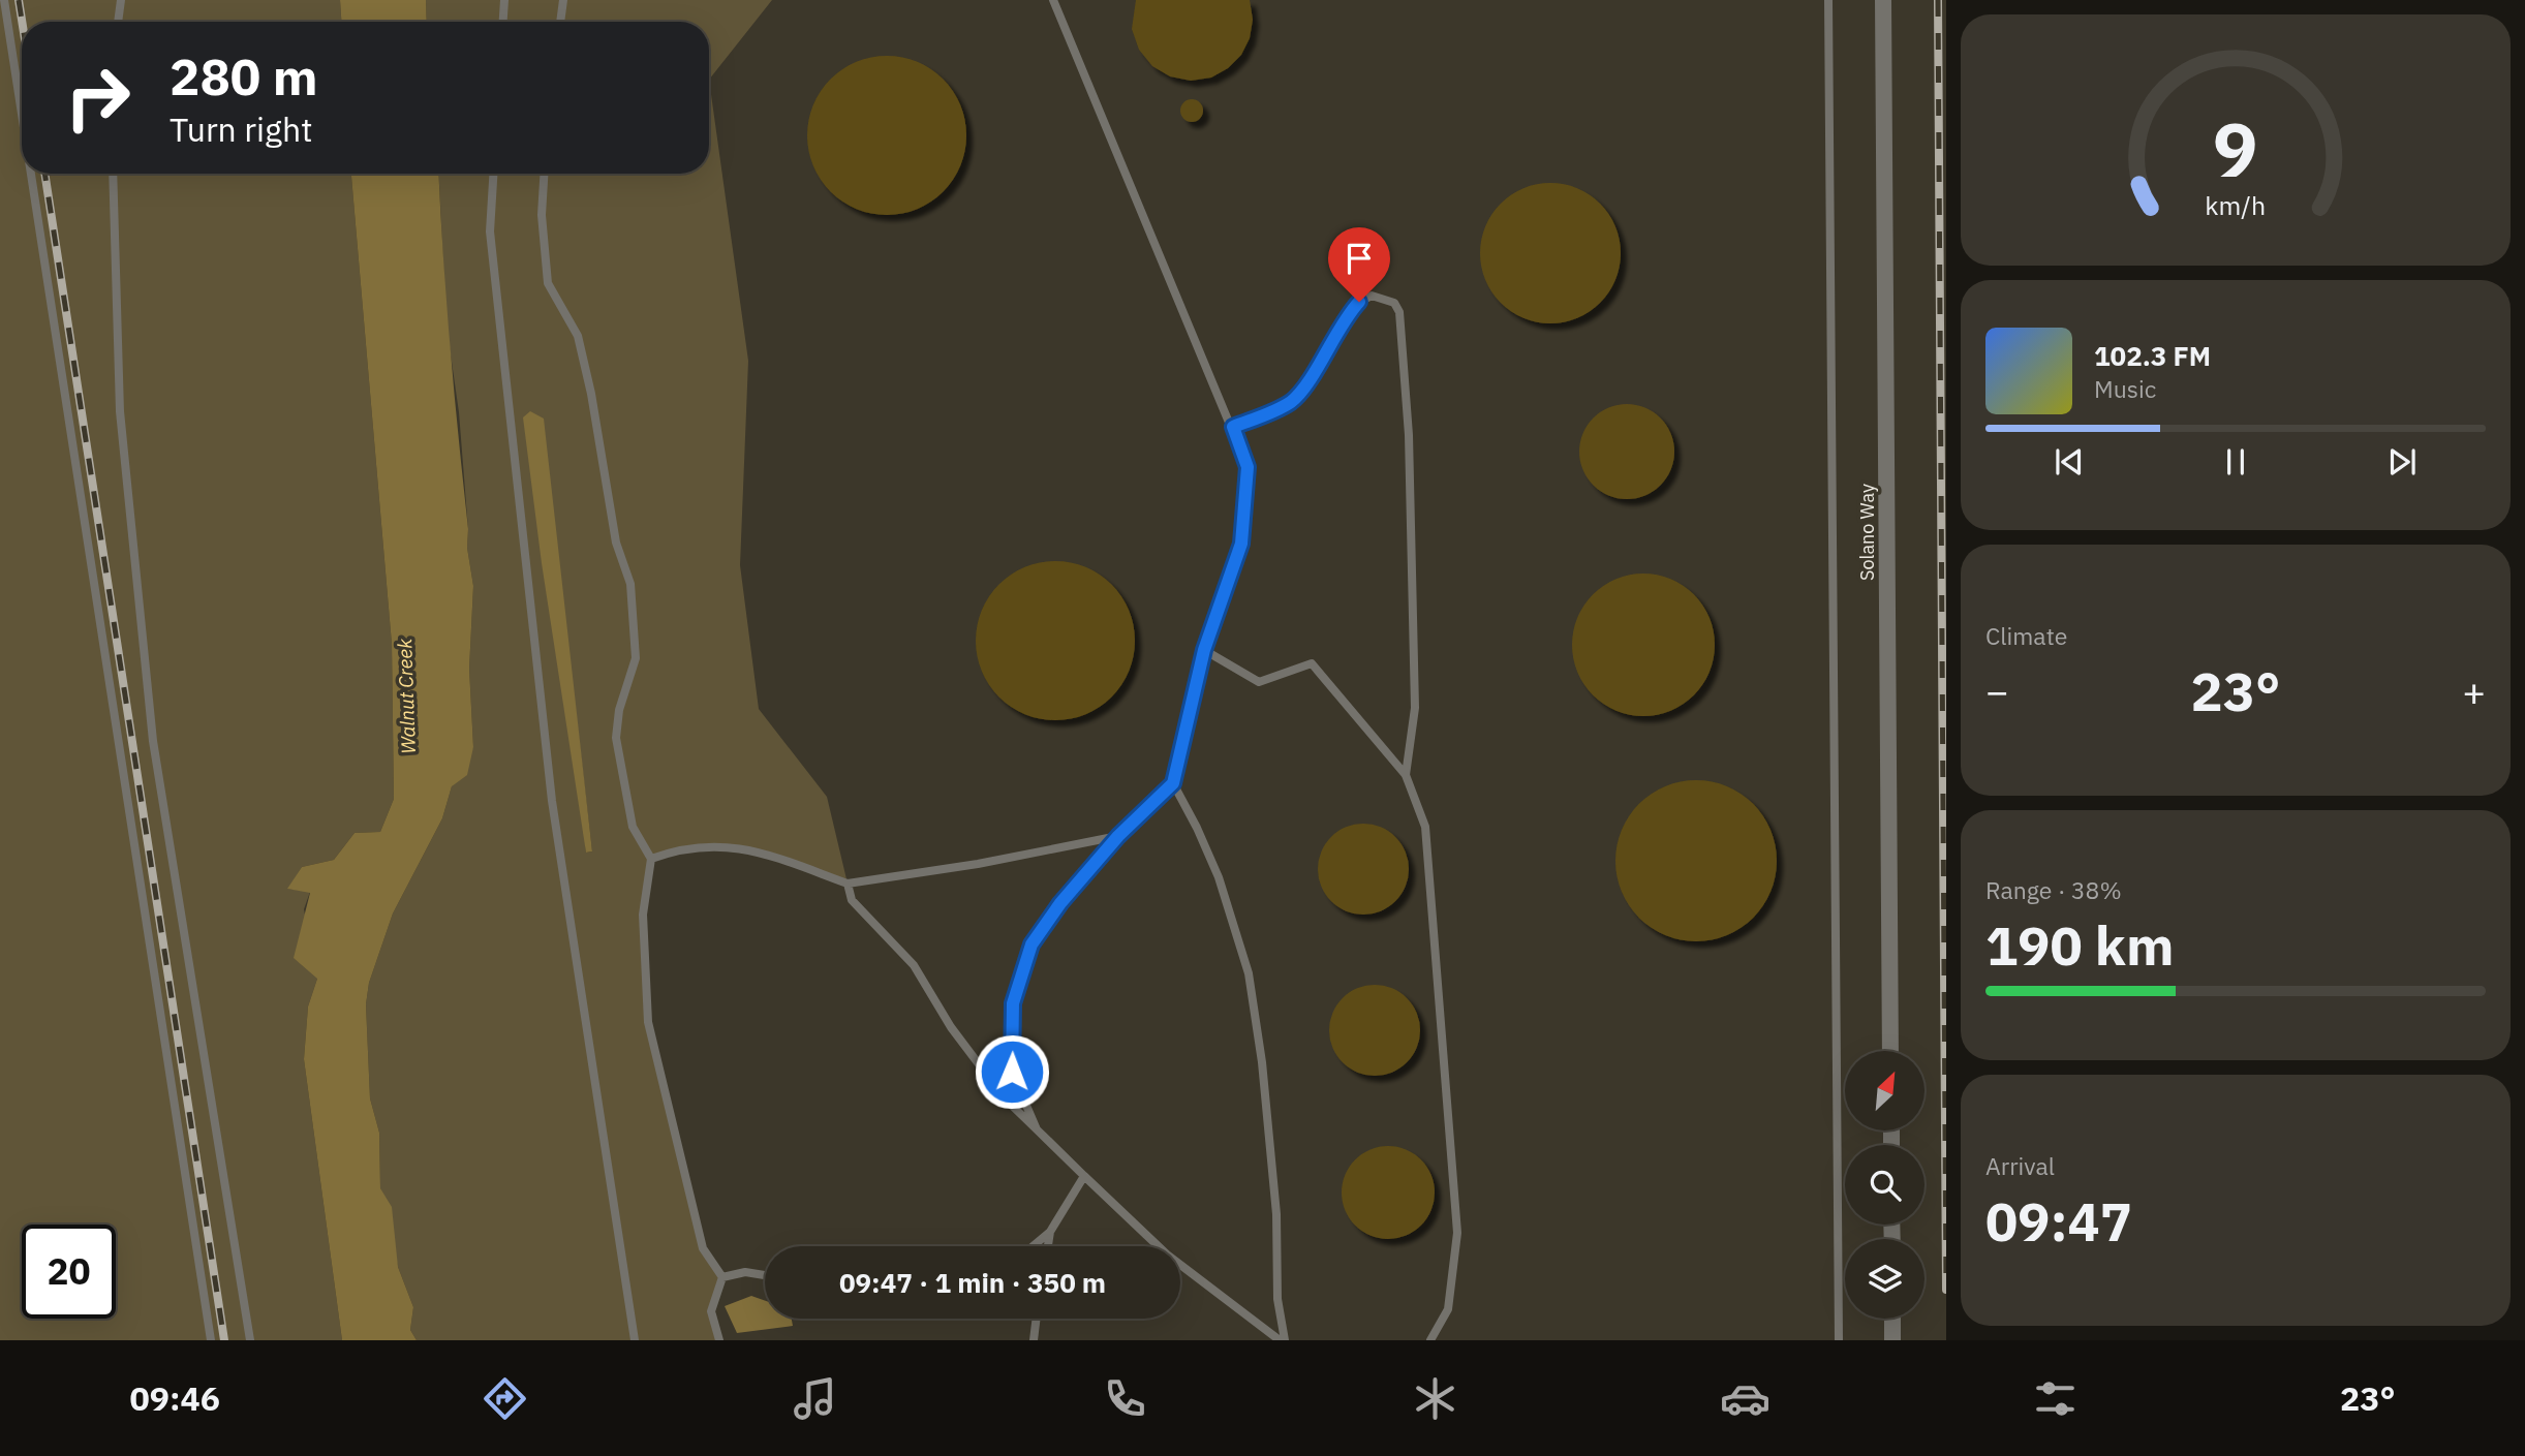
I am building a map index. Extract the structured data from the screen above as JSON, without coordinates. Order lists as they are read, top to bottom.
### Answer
{
  "streets": {
    "street": ["Solano Way"]
  },
  "water": ["Walnut Creek"],
  "north": "top right",
  "page": {
    "turn": ["280 m", "Turn right"],
    "song": ["102.3 FM", "Music"],
    "tile": [
      "Climate",
      ["Range · 38%", "190 km"],
      ["Arrival", "09:47"]
    ],
    "heat": ["−", "23°", "+"],
    "limit": "20",
    "trip": "09:47 · 1 min · 350 m",
    "tabs": ["09:46", "23°"],
    "gauge": ["9", "km/h"]
  }
}
